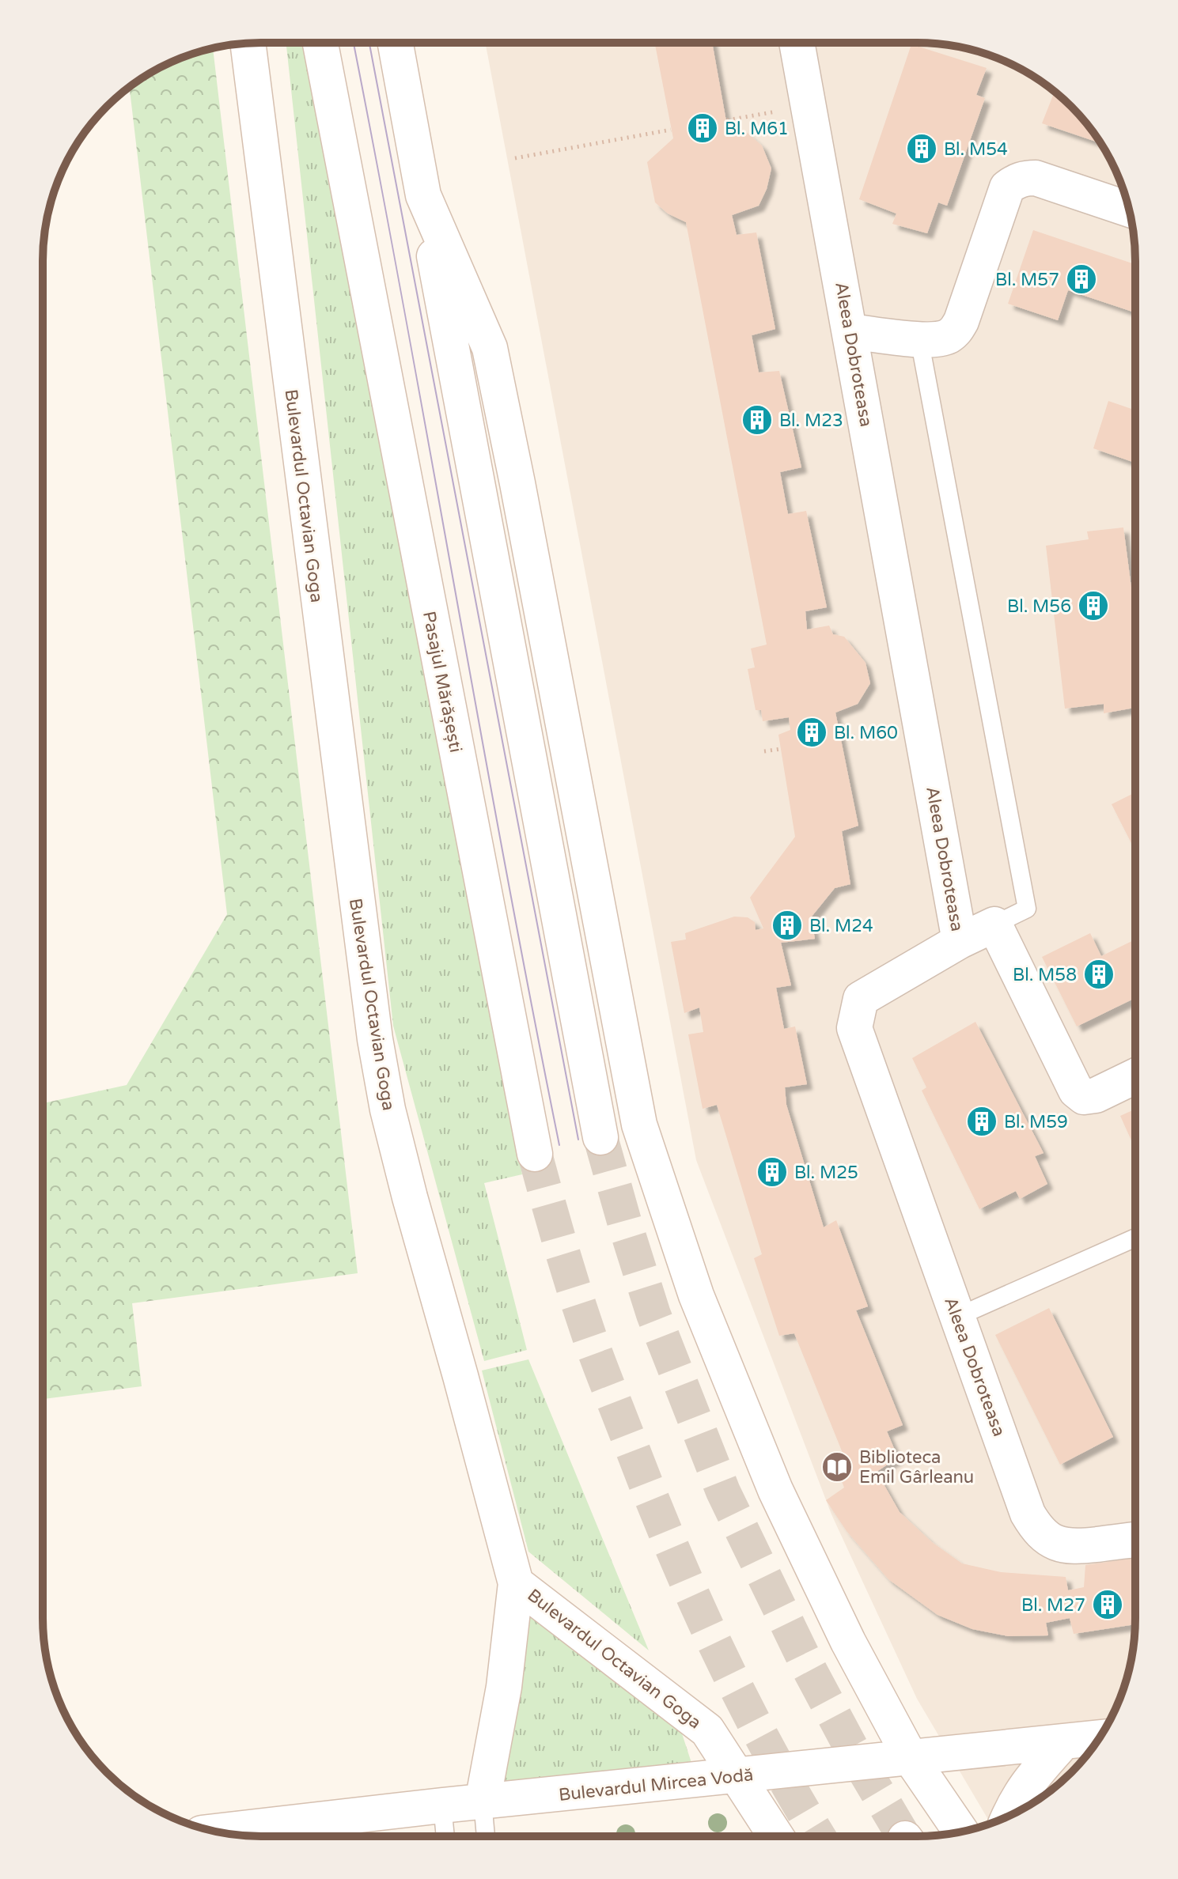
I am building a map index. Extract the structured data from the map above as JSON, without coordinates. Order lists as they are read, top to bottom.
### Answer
{
  "streets": {
    "street": [
      "Aleea Dobroteasa",
      "Bulevardul Octavian Goga",
      "Pasajul Mărășești",
      "Bulevardul Mircea Vodă"
    ]
  },
  "crossings": [
    ["Bulevardul Octavian Goga", "Bulevardul Mircea Vodă"]
  ],
  "places": {
    "building": [
      "Bl. M61",
      "Bl. M54",
      "Bl. M57",
      "Bl. M23",
      "Bl. M56",
      "Bl. M60",
      "Bl. M24",
      "Bl. M58",
      "Bl. M59",
      "Bl. M25",
      "Bl. M27"
    ],
    "library": ["Biblioteca Emil Gârleanu"]
  }
}
